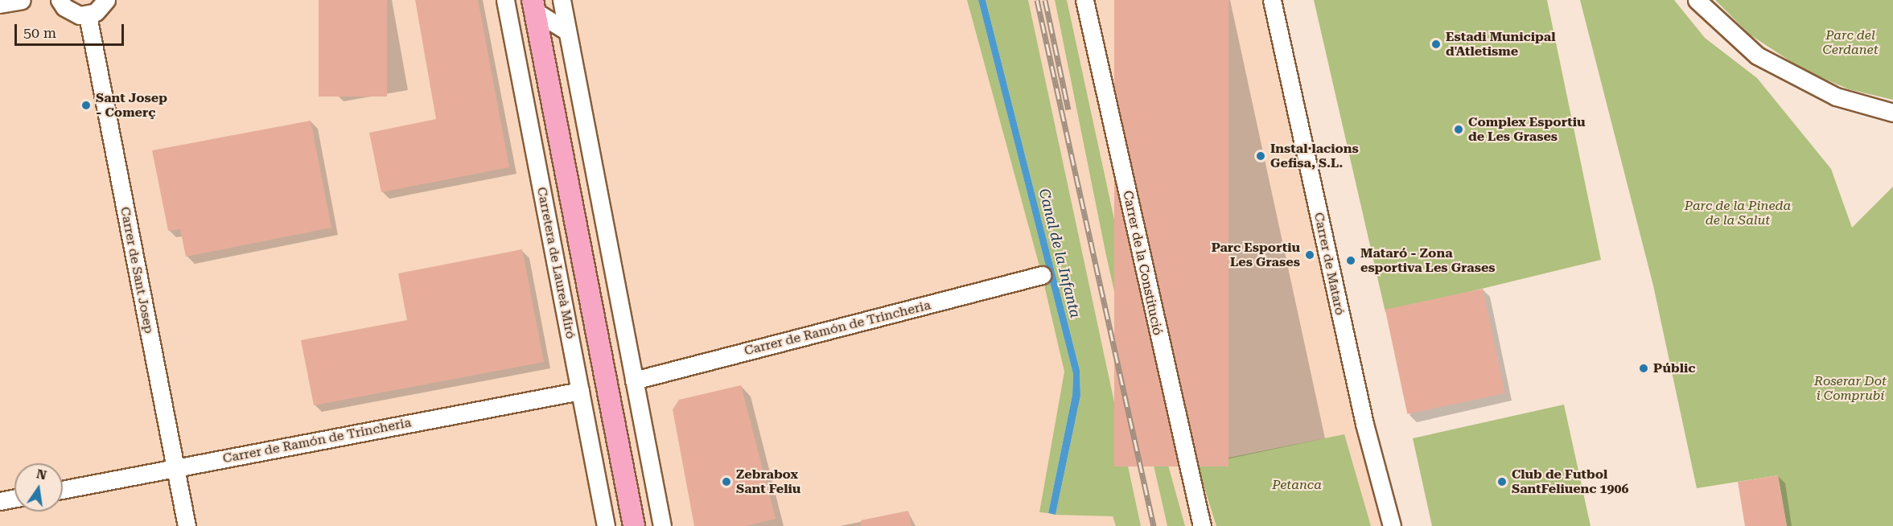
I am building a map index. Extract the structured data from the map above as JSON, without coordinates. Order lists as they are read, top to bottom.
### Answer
{
  "streets": {
    "main road": ["Carretera de Laureà Miró"],
    "street": [
      "Carrer de la Constitució",
      "Carrer de Mataró",
      "Carrer de Sant Josep",
      "Carrer de Ramón de Trincheria"
    ]
  },
  "crossings": [
    ["Carretera de Laureà Miró", "Carrer de Ramón de Trincheria"],
    ["Carrer de Sant Josep", "Carrer de Ramón de Trincheria"]
  ],
  "water": ["Canal de la Infanta"],
  "parks": [
    "Parc del Cerdanet",
    "Parc de la Pineda de la Salut",
    "Roserar Dot i Comprubí",
    "Petanca"
  ],
  "places": [
    "Estadi Municipal d'Atletisme",
    "Sant Josep - Comerç",
    "Complex Esportiu de Les Grases",
    "Instal·lacions Gefisa, S.L.",
    "Parc Esportiu Les Grases",
    "Mataró - Zona esportiva Les Grases",
    "Públic",
    "Zebrabox Sant Feliu",
    "Club de Futbol SantFeliuenc 1906"
  ],
  "scale_bar": "50 m",
  "north": "top"
}
